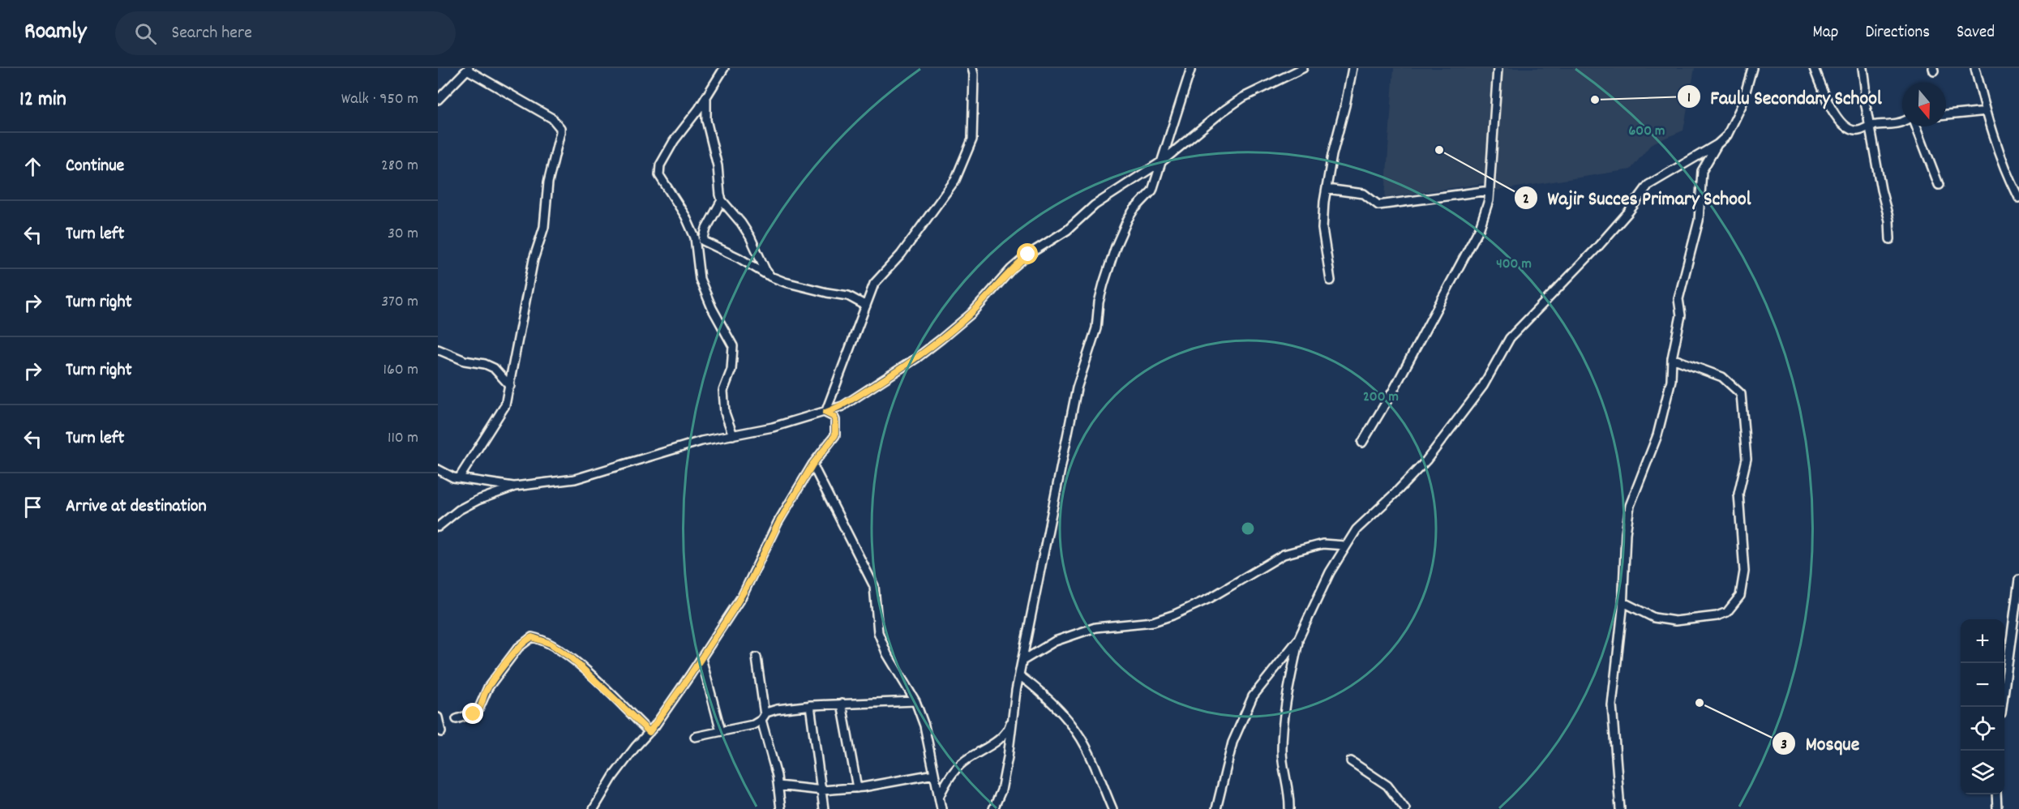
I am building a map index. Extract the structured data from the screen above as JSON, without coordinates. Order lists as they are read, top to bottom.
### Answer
{
  "places": ["Faulu Secondary School", "Wajir Succes Primary School", "Mosque"],
  "north": "bottom",
  "page": {
    "header": "Roamly",
    "search": "Search here",
    "nav": ["Map", "Directions", "Saved"],
    "heading": ["12 min", "Walk · 950 m"],
    "list": [
      ["Continue", "280 m"],
      ["Turn left", "30 m"],
      ["Turn right", "370 m"],
      ["Turn right", "160 m"],
      ["Turn left", "110 m"],
      "Arrive at destination"
    ],
    "map_buttons": ["+", "−"]
  },
  "rings": ["600 m", "400 m", "200 m"]
}
